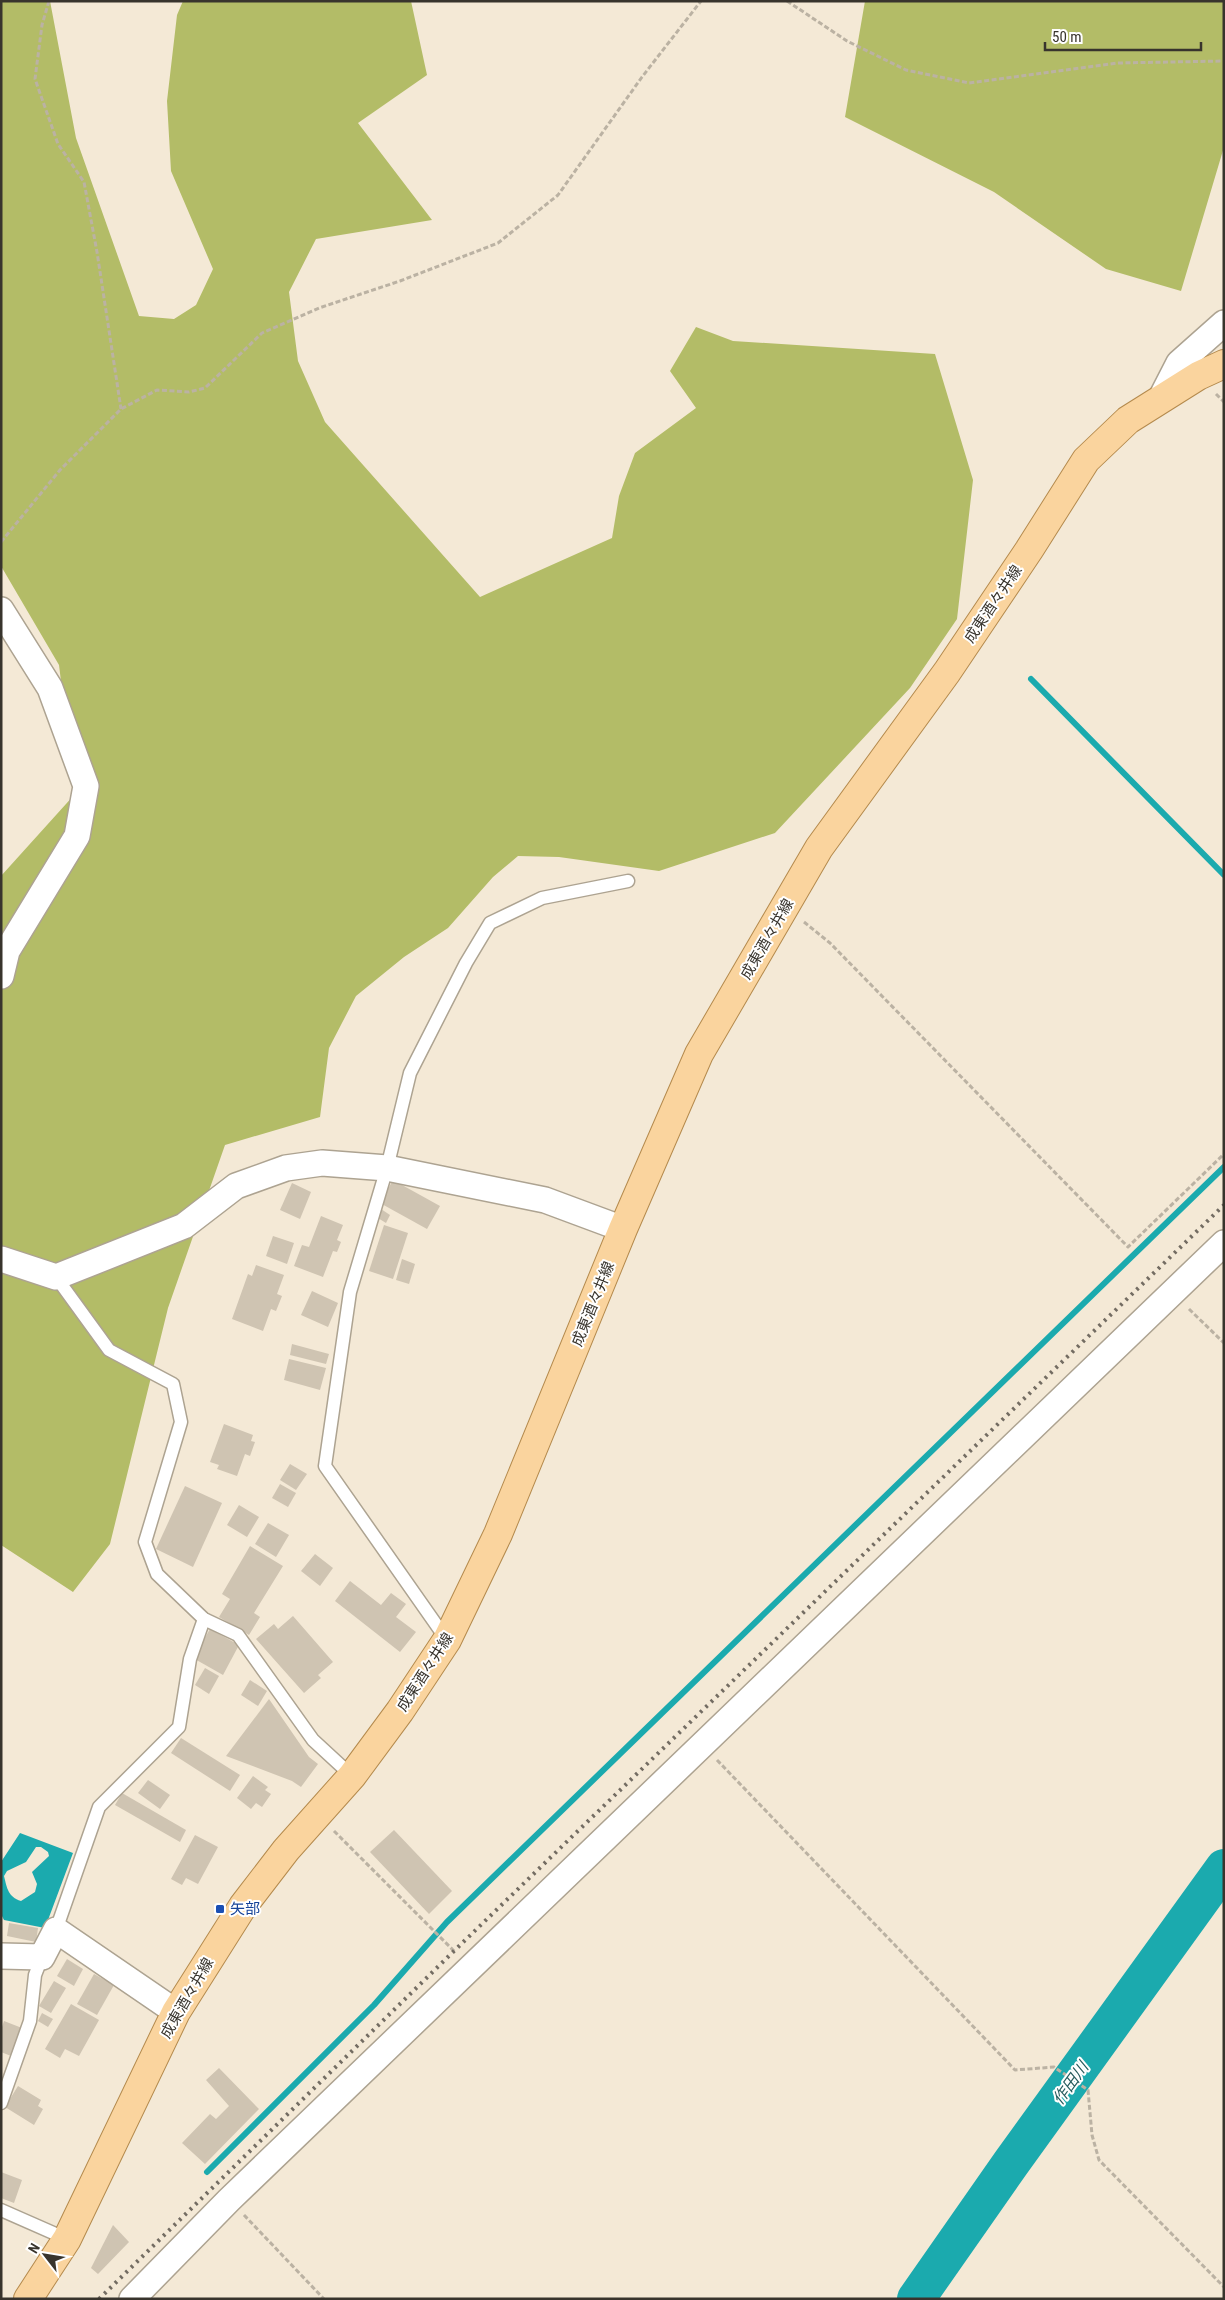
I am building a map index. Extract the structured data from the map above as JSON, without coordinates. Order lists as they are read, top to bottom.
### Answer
{
  "streets": {
    "main road": ["成東酒々井線"]
  },
  "water": ["作田川"],
  "places": {
    "transit": ["矢部"]
  },
  "scale_bar": "50 m",
  "north": "top left"
}
